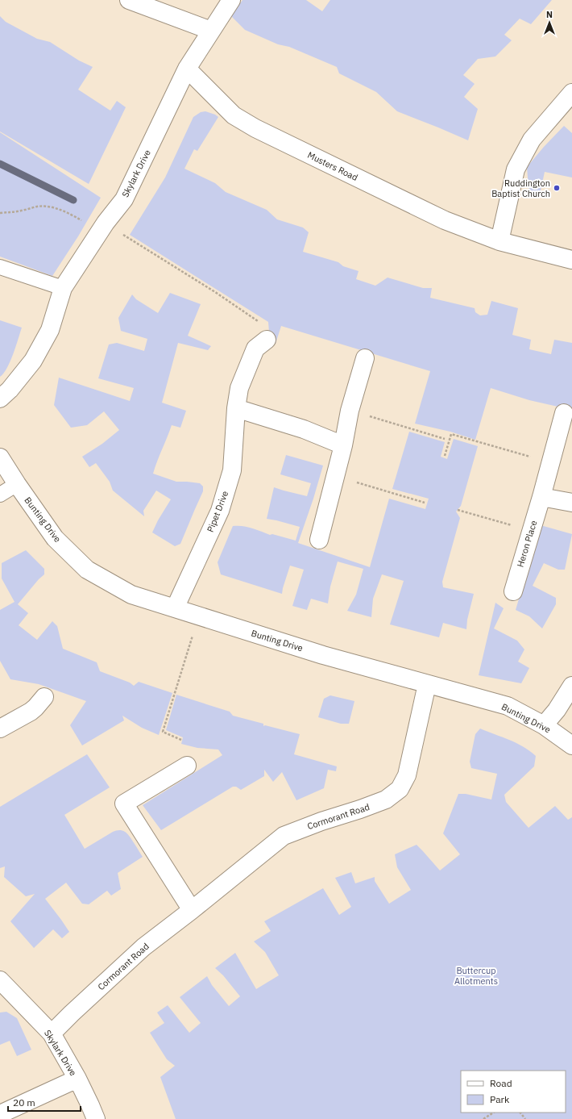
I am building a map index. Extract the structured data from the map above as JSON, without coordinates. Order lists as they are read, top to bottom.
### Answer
{
  "streets": {
    "street": [
      "Musters Road",
      "Skylark Drive",
      "Pipet Drive",
      "Bunting Drive",
      "Heron Place",
      "Cormorant Road"
    ]
  },
  "crossings": [
    ["Musters Road", "Skylark Drive"],
    ["Skylark Drive", "Cormorant Road"],
    ["Pipet Drive", "Bunting Drive"],
    ["Bunting Drive", "Cormorant Road"]
  ],
  "parks": ["Buttercup Allotments"],
  "places": ["Ruddington Baptist Church"],
  "legend": ["Road", "Park"],
  "scale_bar": "20 m",
  "north": "top"
}
